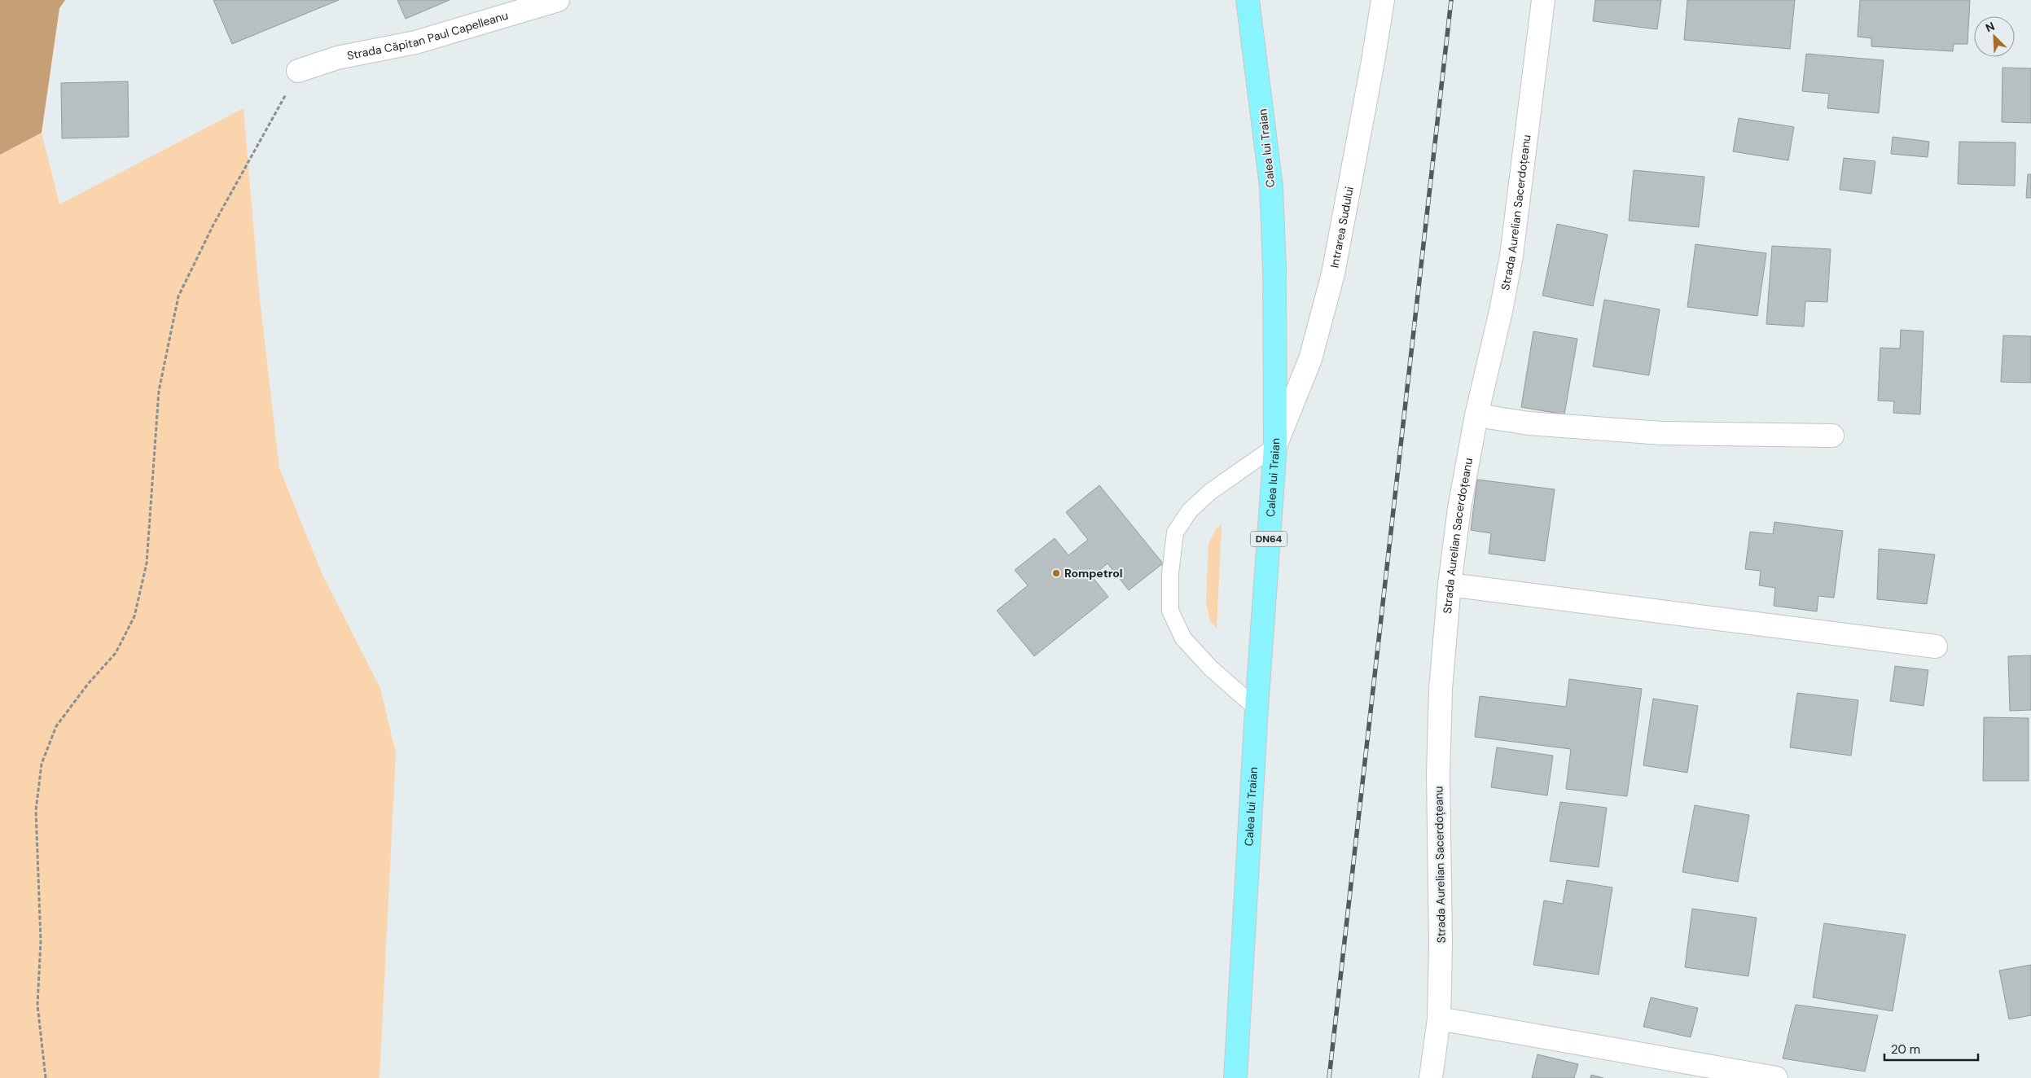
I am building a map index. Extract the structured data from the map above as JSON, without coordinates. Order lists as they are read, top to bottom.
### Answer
{
  "streets": {
    "main road": ["Calea lui Traian", "DN64"],
    "street": ["Strada Căpitan Paul Capelleanu", "Strada Aurelian Sacerdoțeanu", "Intrarea Sudului"]
  },
  "crossings": [
    ["Calea lui Traian", "Intrarea Sudului"]
  ],
  "places": ["Rompetrol"],
  "scale_bar": "20 m",
  "north": "top left"
}
